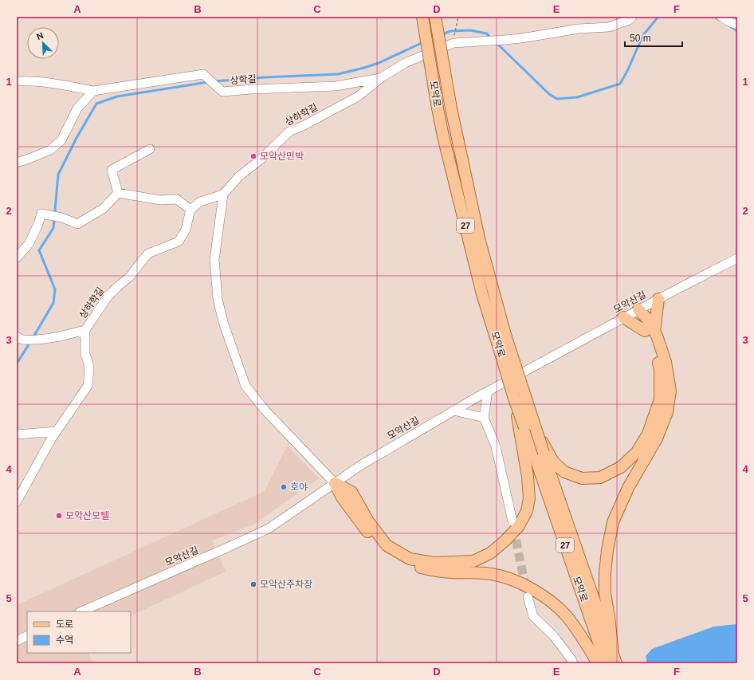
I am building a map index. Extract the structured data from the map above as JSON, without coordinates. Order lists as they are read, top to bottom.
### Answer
{
  "streets": {
    "main road": ["모악로", "27"],
    "street": ["상학길", "상하학길", "모악산길"]
  },
  "crossings": [
    ["상학길", "상하학길"]
  ],
  "places": [
    "모악산민박",
    "호야",
    "모악산모텔",
    "모악산주차장"
  ],
  "legend": ["도로", "수역"],
  "scale_bar": "50 m",
  "north": "top left",
  "grid": {
    "columns": [
      "A",
      "B",
      "C",
      "D",
      "E",
      "F"
    ],
    "rows": [
      "1",
      "2",
      "3",
      "4",
      "5"
    ]
  }
}
